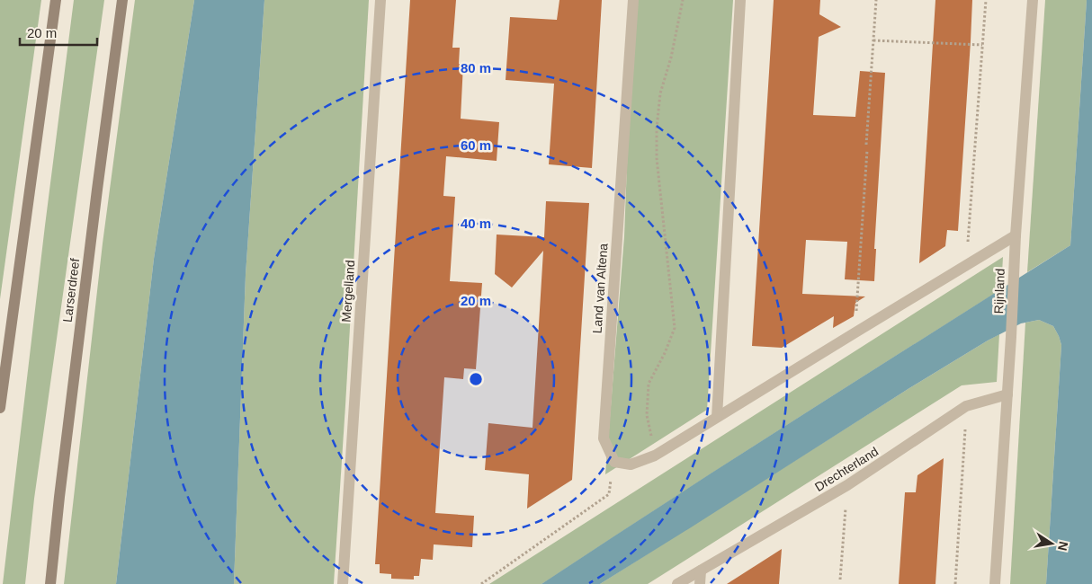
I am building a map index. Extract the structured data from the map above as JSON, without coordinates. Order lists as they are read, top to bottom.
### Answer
{
  "streets": {
    "main road": ["Larserdreef"],
    "street": [
      "Land van Altena",
      "Mergelland",
      "Rijnland",
      "Drechterland"
    ]
  },
  "crossings": [
    ["Rijnland", "Drechterland"]
  ],
  "scale_bar": "20 m",
  "north": "right",
  "rings": [
    "80 m",
    "60 m",
    "40 m",
    "20 m"
  ]
}
